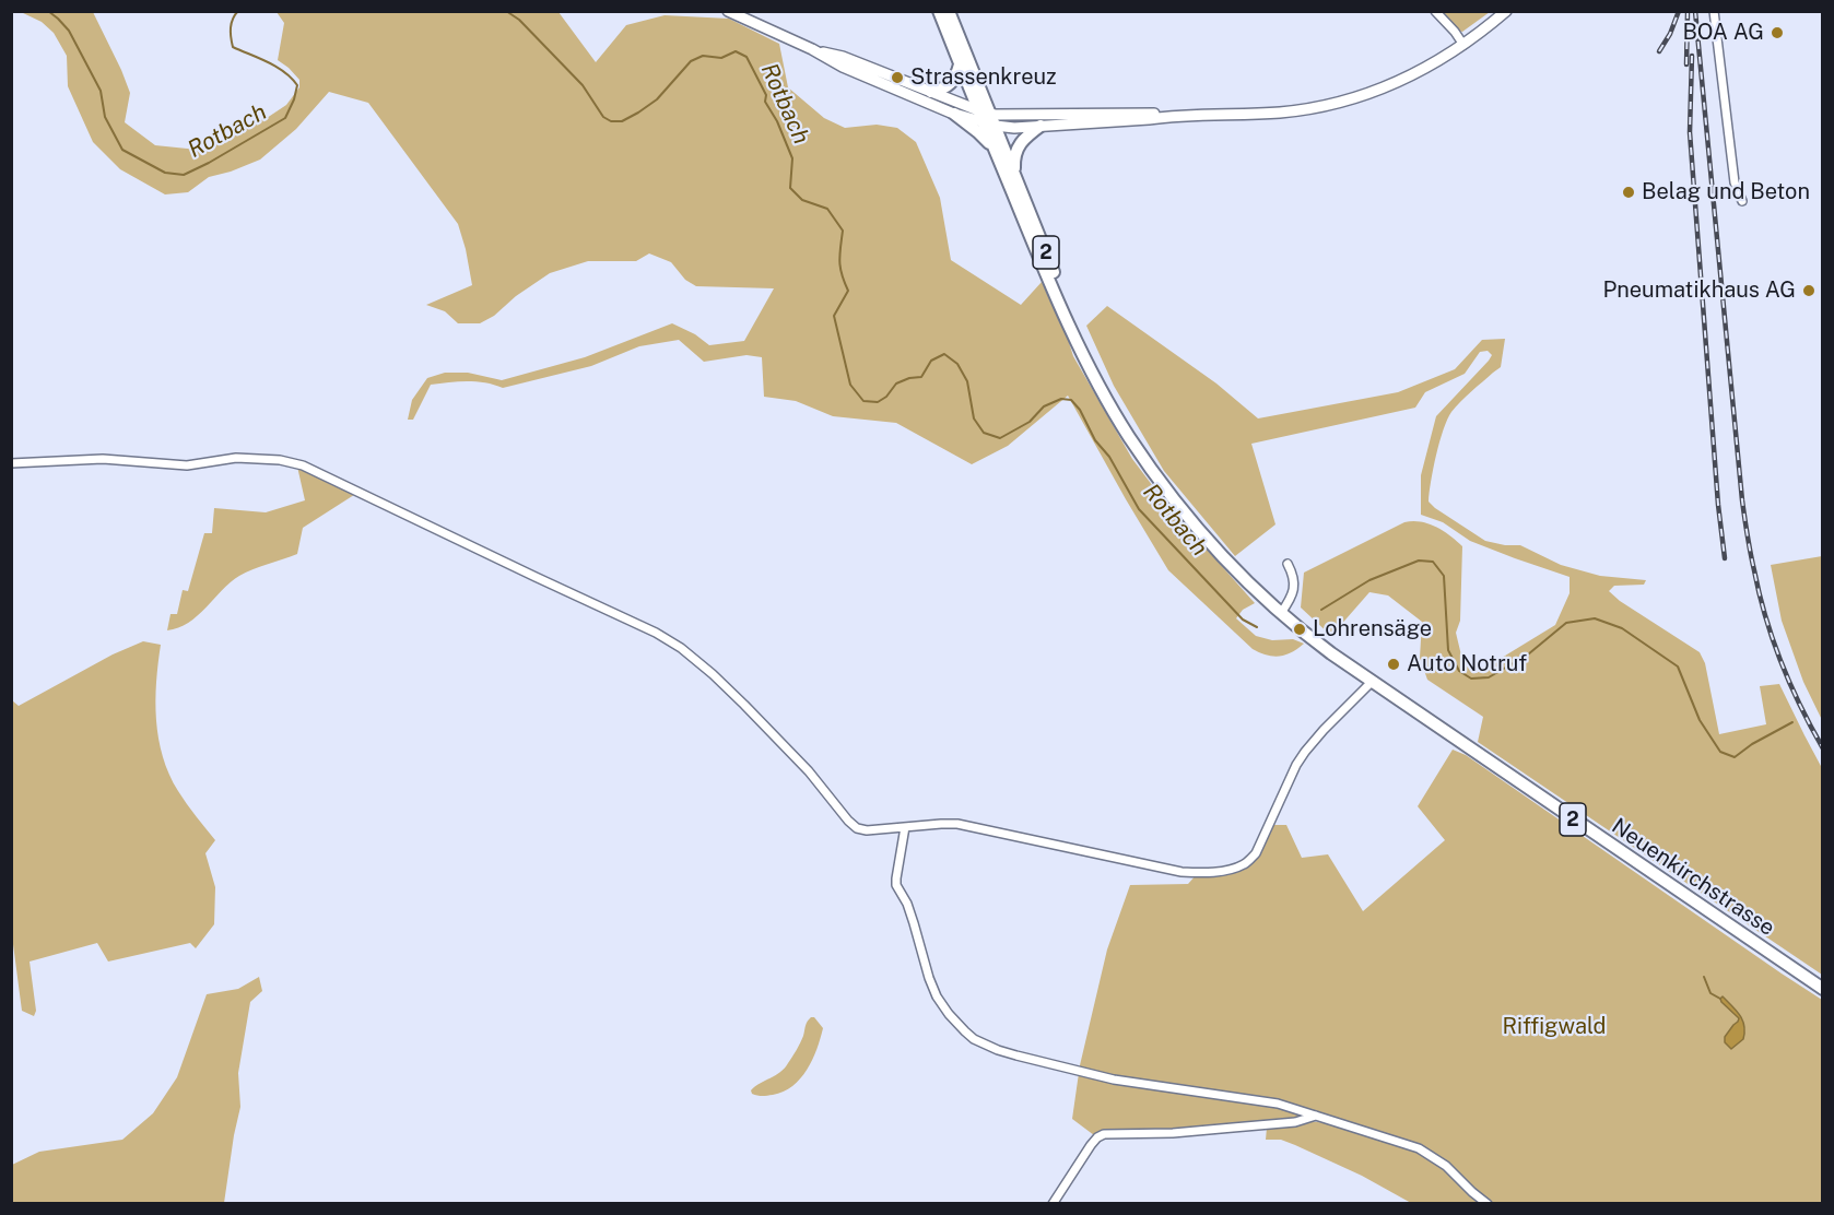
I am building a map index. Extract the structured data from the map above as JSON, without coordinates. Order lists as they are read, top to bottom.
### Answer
{
  "streets": {
    "main road": ["2", "Neuenkirchstrasse"]
  },
  "water": ["Rotbach"],
  "parks": ["Riffigwald"],
  "places": [
    "BOA AG",
    "Strassenkreuz",
    "Belag und Beton",
    "Pneumatikhaus AG",
    "Lohrensäge",
    "Auto Notruf"
  ]
}
